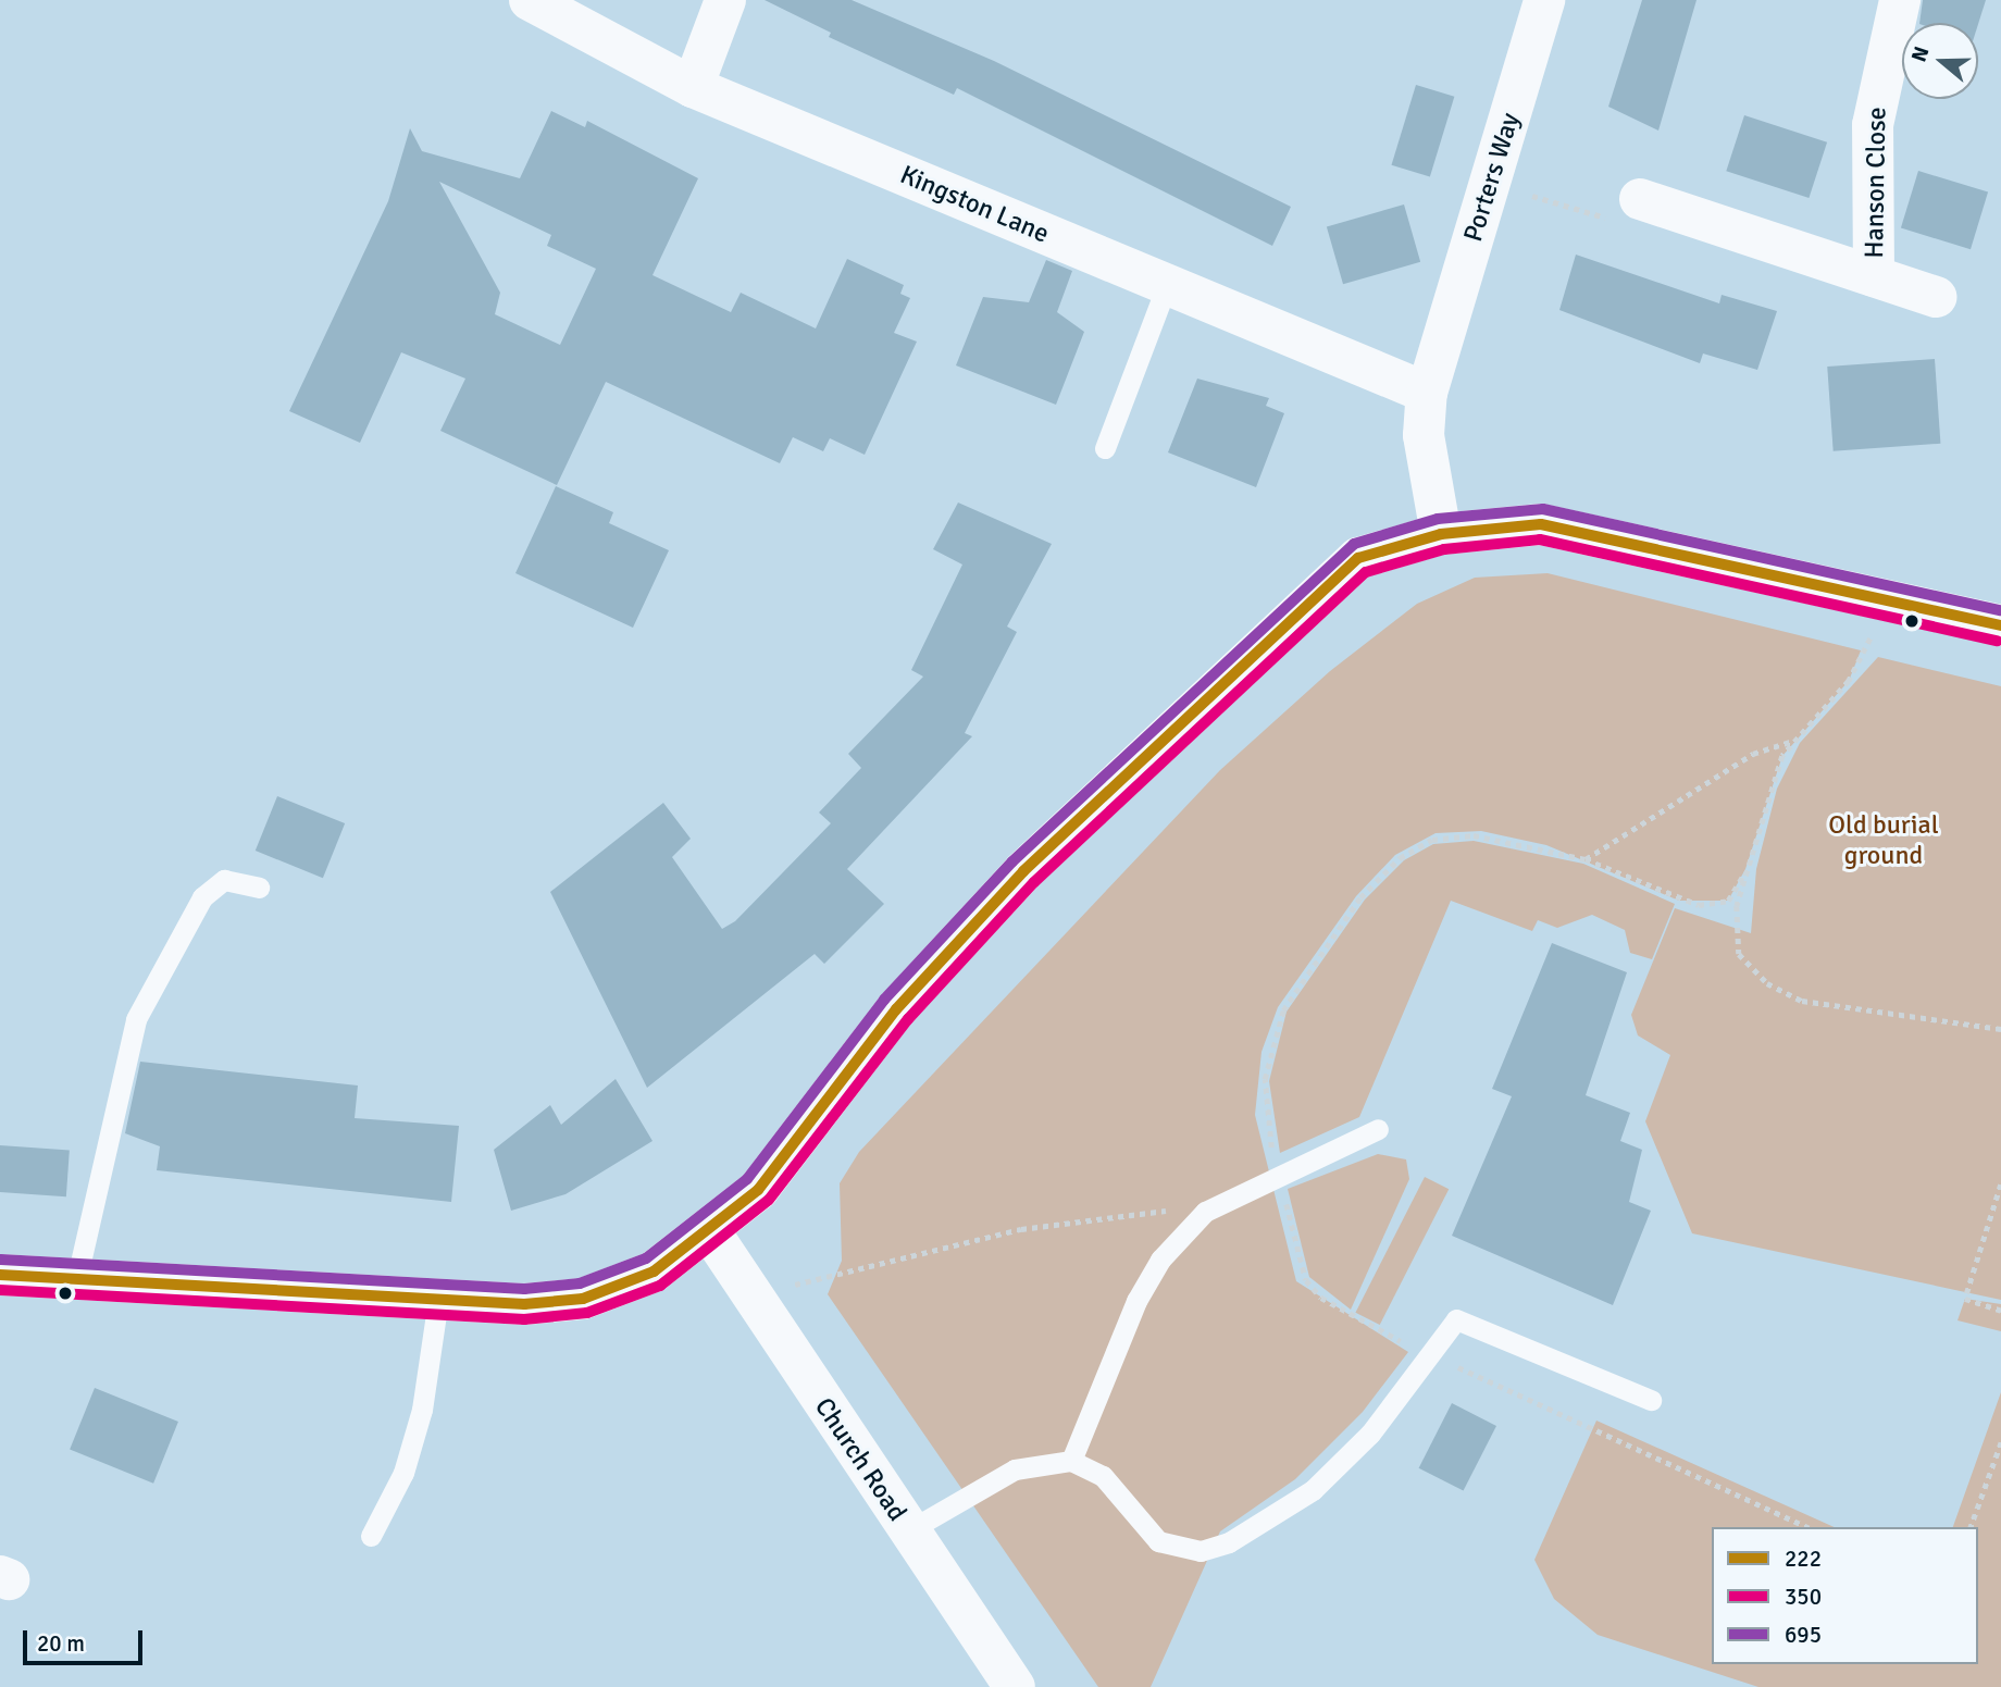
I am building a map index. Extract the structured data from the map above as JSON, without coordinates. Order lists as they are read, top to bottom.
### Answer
{
  "streets": {
    "street": [
      "Porters Way",
      "Hanson Close",
      "Kingston Lane",
      "Church Road"
    ]
  },
  "crossings": [
    ["Porters Way", "Kingston Lane"]
  ],
  "parks": ["Old burial ground"],
  "lines": ["transit line 695", "transit line 222", "transit line 350"],
  "legend": ["222", "350", "695"],
  "scale_bar": "20 m",
  "north": "left"
}
